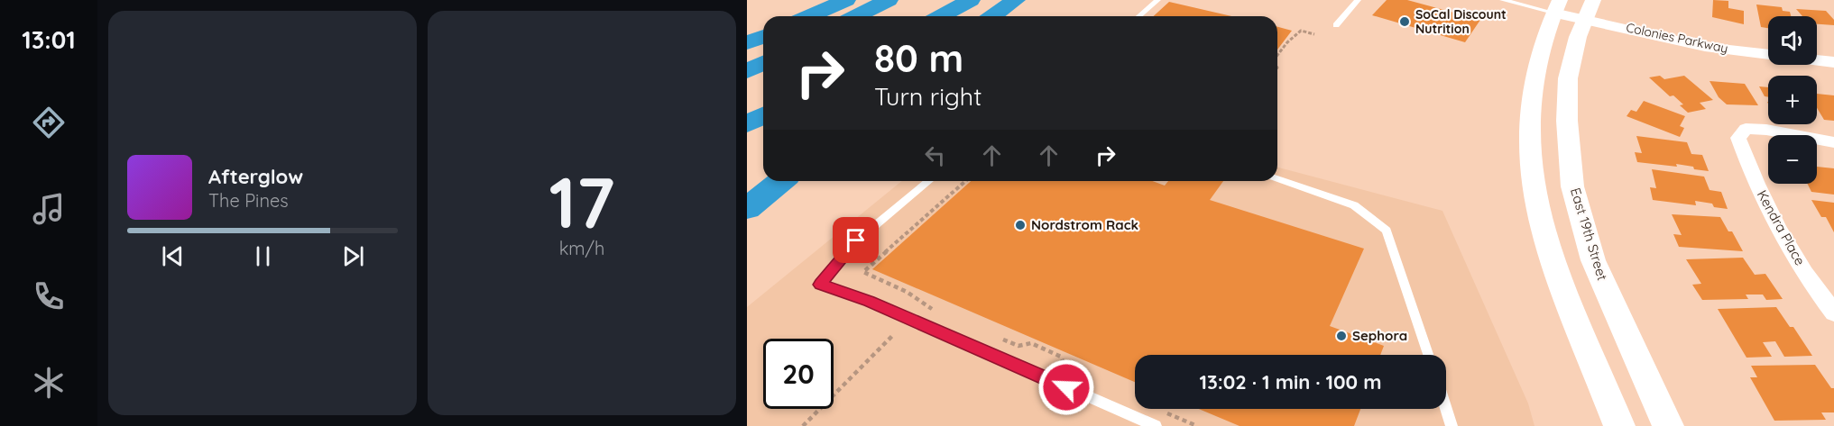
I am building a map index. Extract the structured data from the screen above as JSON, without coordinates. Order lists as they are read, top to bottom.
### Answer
{
  "streets": {
    "main road": ["East 19th Street"],
    "street": ["Colonies Parkway", "Kendra Place"]
  },
  "crossings": [
    ["Colonies Parkway", "East 19th Street"]
  ],
  "places": ["SoCal Discount Nutrition", "Nordstrom Rack", "Sephora"],
  "page": {
    "tabs": "13:01",
    "tile": ["17", "km/h"],
    "map_buttons": ["+", "−"],
    "turn": ["80 m", "Turn right"],
    "song": ["Afterglow", "The Pines"],
    "limit": "20",
    "trip": "13:02 · 1 min · 100 m"
  }
}
